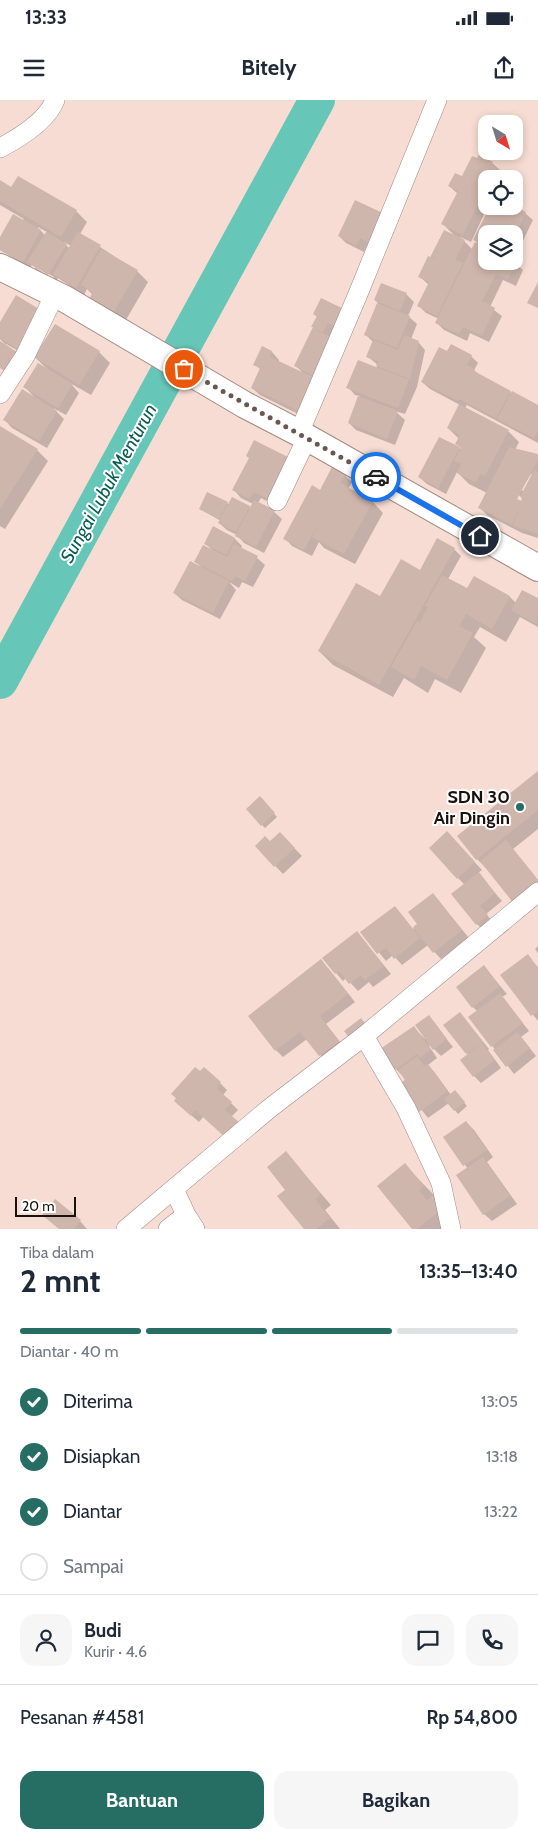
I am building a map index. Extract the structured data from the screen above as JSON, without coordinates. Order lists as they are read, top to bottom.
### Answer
{
  "water": ["Sungai Lubuk Menturun"],
  "places": ["SDN 30 Air Dingin"],
  "scale_bar": "20 m",
  "north": "bottom right",
  "page": {
    "status": "13:33",
    "header": "Bitely",
    "scale": "20 m",
    "heading": ["2 mnt", "Tiba dalam", "13:35–13:40"],
    "panel": [
      "Budi",
      "Kurir · 4.6",
      "Pesanan #4581",
      "Rp 54,800"
    ],
    "bar": "Diantar · 40 m",
    "list": [
      ["Diterima", "13:05"],
      ["Disiapkan", "13:18"],
      ["Diantar", "13:22"],
      "Sampai"
    ],
    "buttons": ["Bantuan", "Bagikan"]
  }
}
